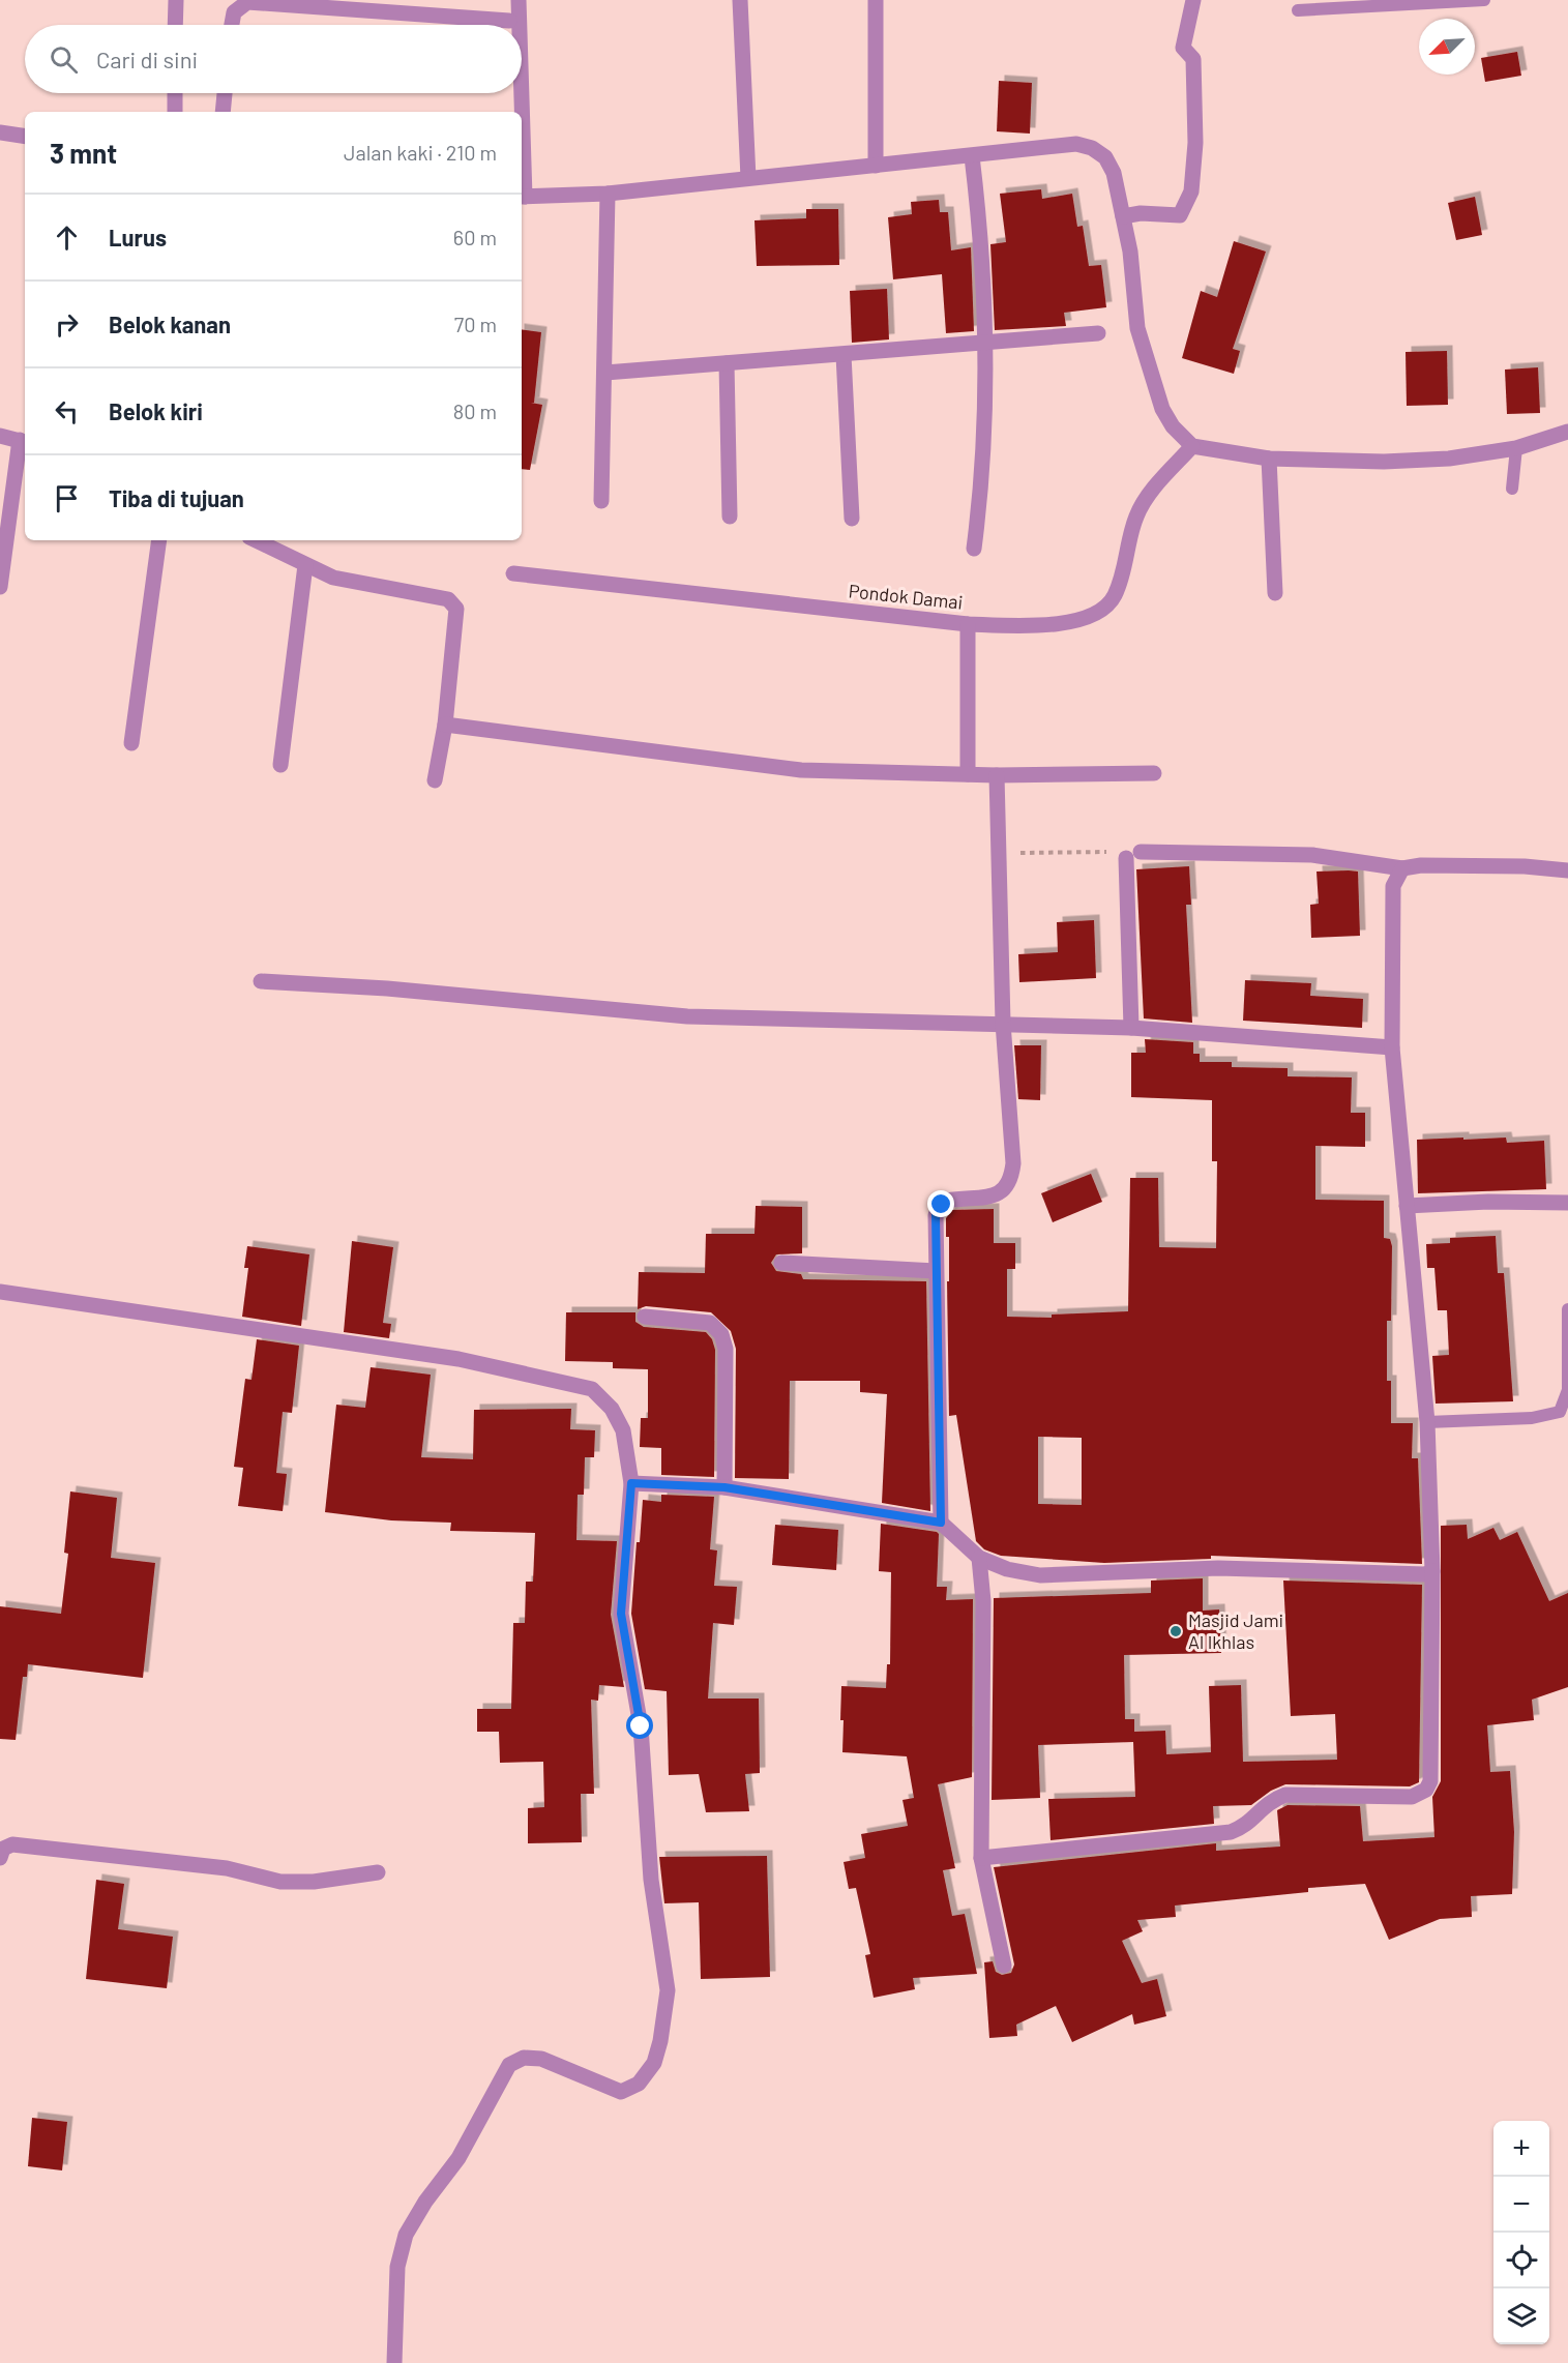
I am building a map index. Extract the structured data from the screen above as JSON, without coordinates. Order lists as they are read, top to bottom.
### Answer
{
  "streets": {
    "street": ["Pondok Damai"]
  },
  "places": ["Masjid Jami Al Ikhlas"],
  "north": "bottom left",
  "page": {
    "search": "Cari di sini",
    "heading": ["3 mnt", "Jalan kaki · 210 m"],
    "list": [
      ["Lurus", "60 m"],
      ["Belok kanan", "70 m"],
      ["Belok kiri", "80 m"],
      "Tiba di tujuan"
    ],
    "map_buttons": ["+", "−"]
  }
}
